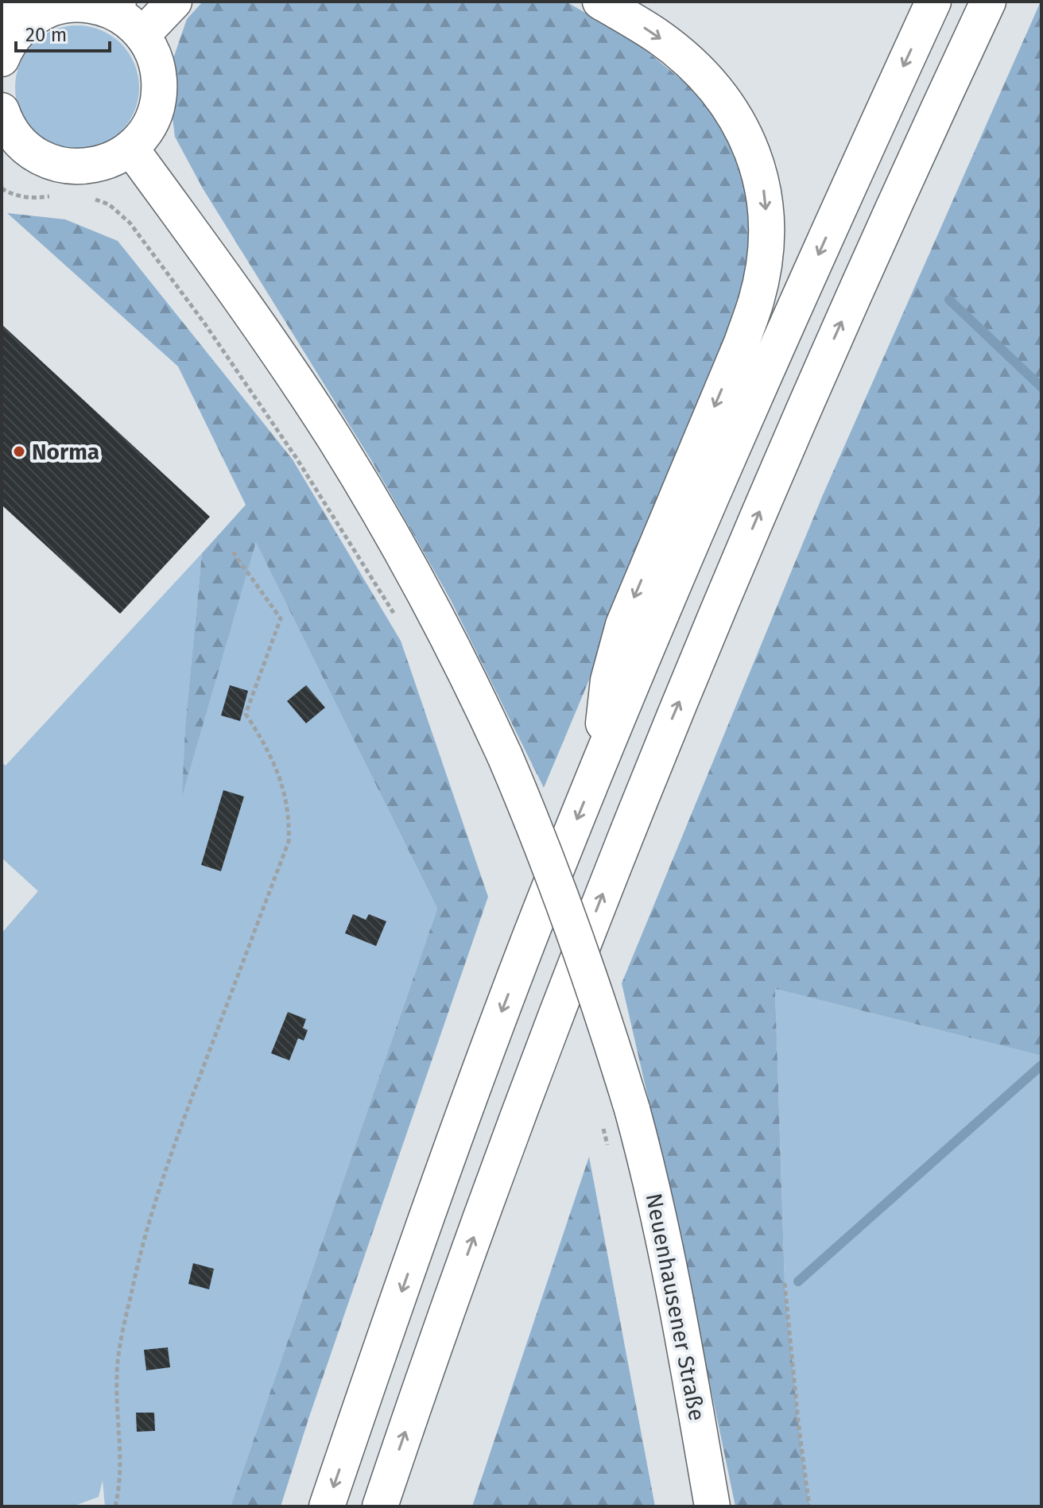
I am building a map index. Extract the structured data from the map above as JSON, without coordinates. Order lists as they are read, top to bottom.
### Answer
{
  "streets": {
    "main road": ["Neuenhausener Straße"]
  },
  "places": ["Norma"],
  "scale_bar": "20 m"
}
